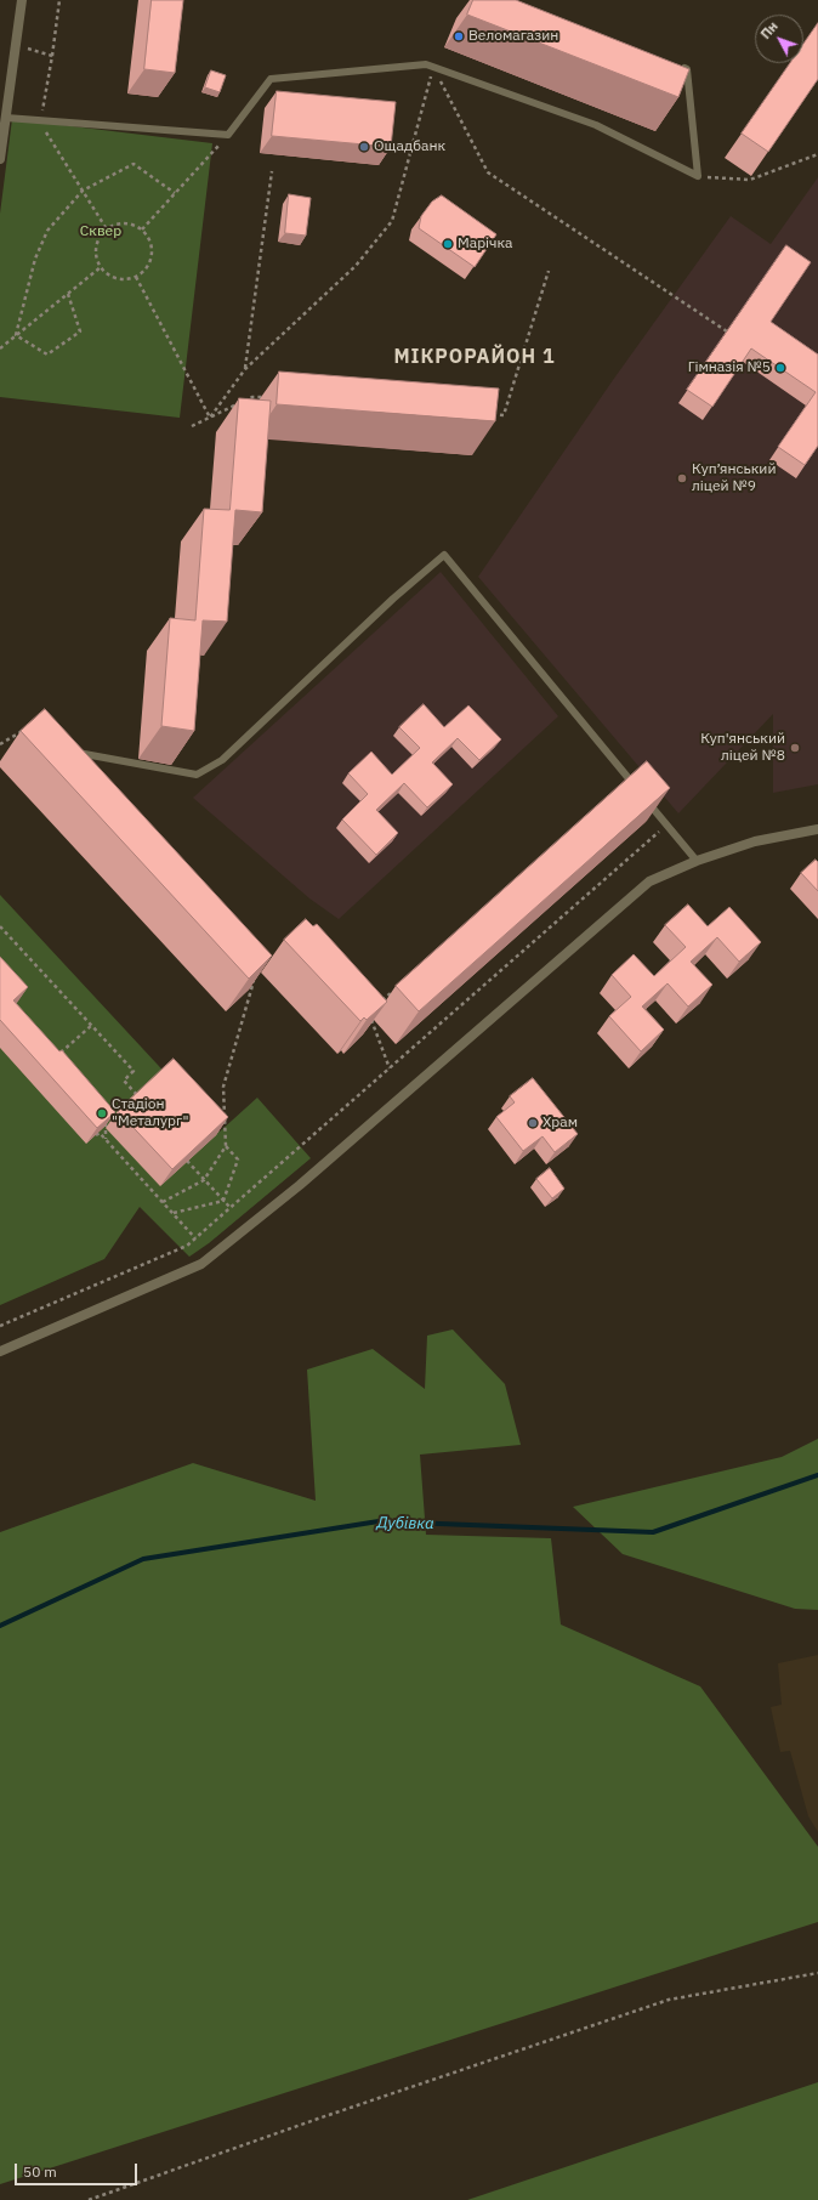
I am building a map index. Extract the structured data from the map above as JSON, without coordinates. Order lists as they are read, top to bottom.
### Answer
{
  "districts": ["МІКРОРАЙОН 1"],
  "water": ["Дубівка"],
  "parks": ["Сквер"],
  "places": [
    "Веломагазин",
    "Ощадбанк",
    "Марічка",
    "Гімназія №5",
    "Куп’янський ліцей №9",
    "Куп'янський ліцей №8",
    "Стадіон \"Металург\"",
    "Храм"
  ],
  "scale_bar": "50 m",
  "north": "top left"
}
